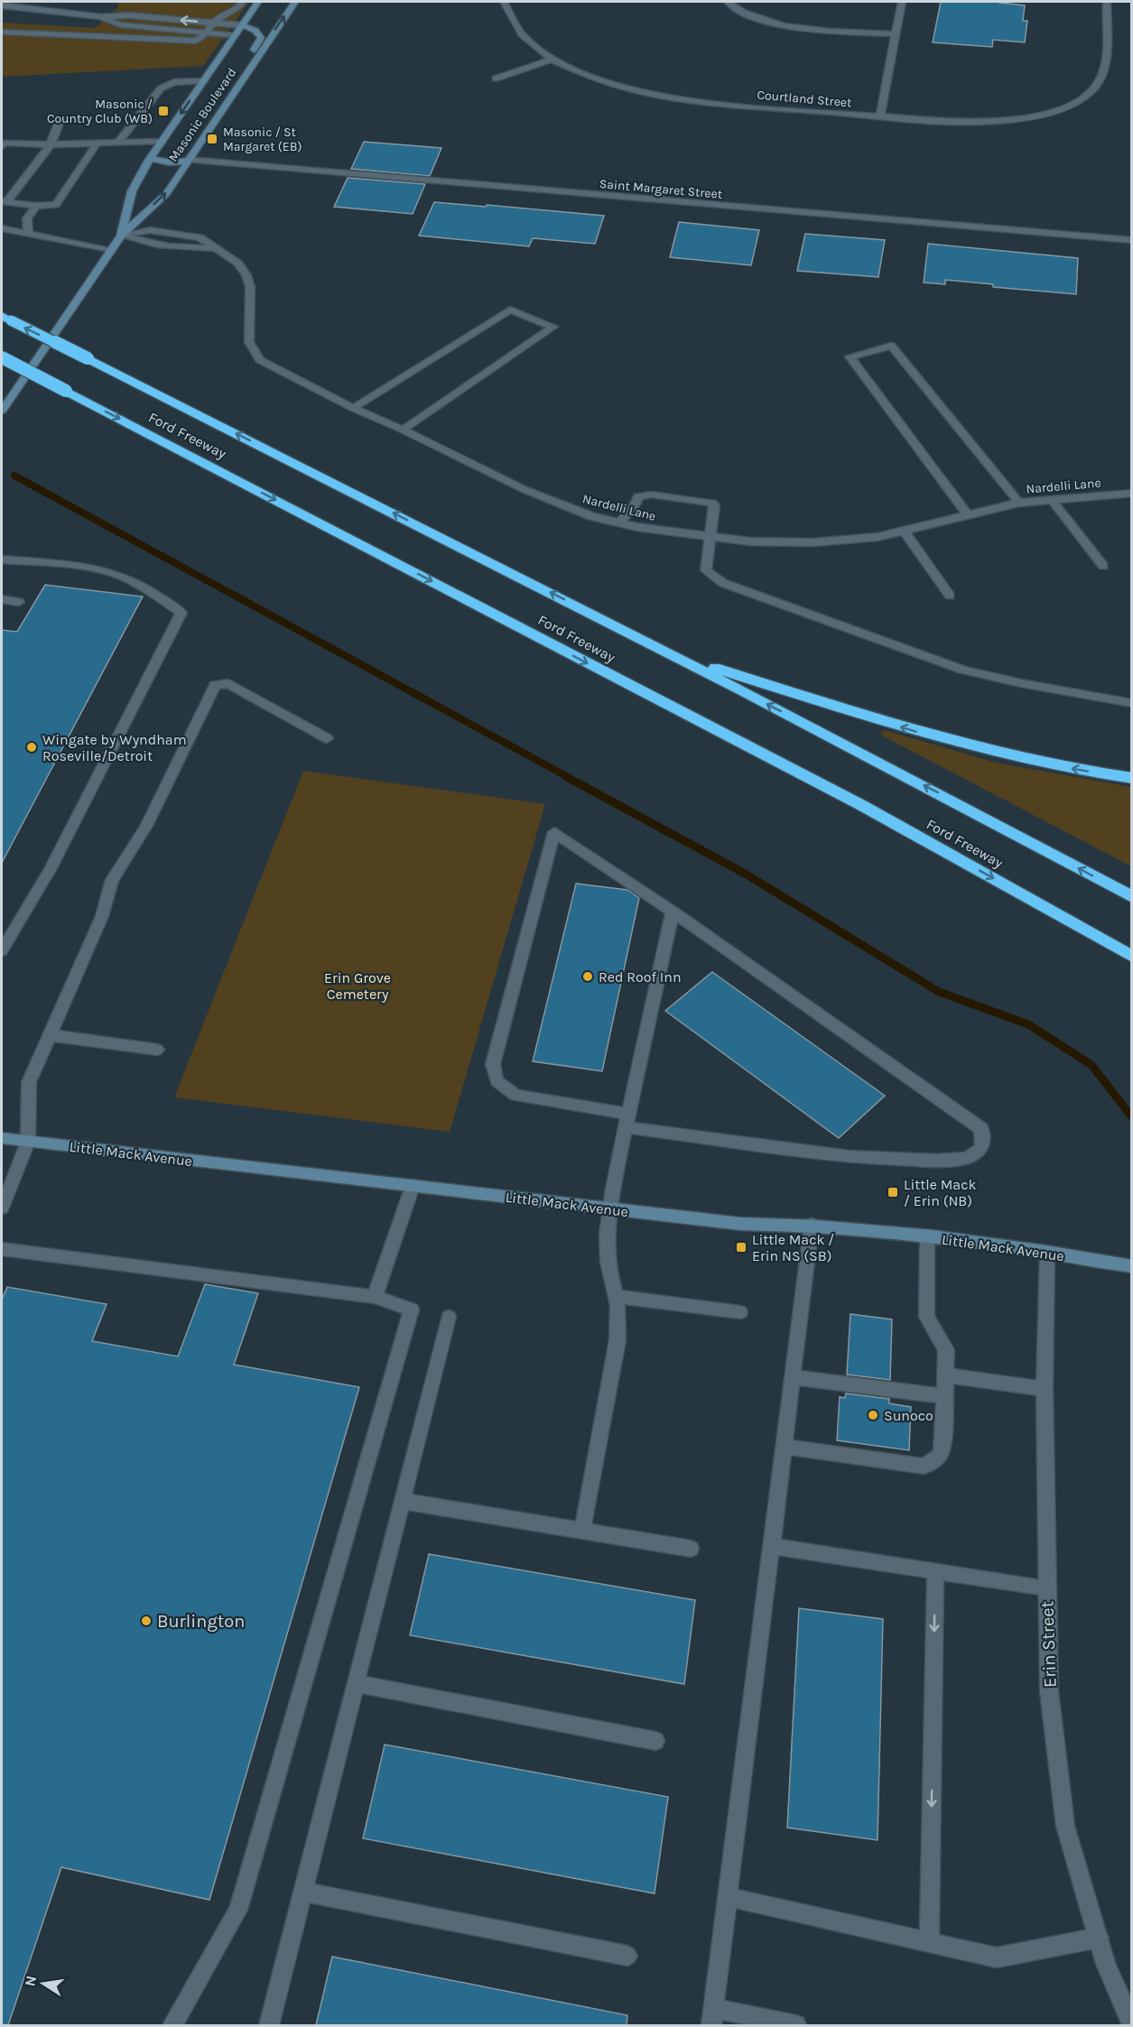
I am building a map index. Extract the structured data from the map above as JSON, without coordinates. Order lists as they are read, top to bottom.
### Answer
{
  "streets": {
    "highway": ["Ford Freeway"],
    "main road": ["Masonic Boulevard", "Little Mack Avenue"],
    "street": [
      "Courtland Street",
      "Saint Margaret Street",
      "Nardelli Lane",
      "Erin Street"
    ]
  },
  "crossings": [
    ["Masonic Boulevard", "Saint Margaret Street"],
    ["Masonic Boulevard", "Nardelli Lane"],
    ["Little Mack Avenue", "Erin Street"]
  ],
  "parks": ["Erin Grove Cemetery"],
  "places": {
    "transit": [
      "Masonic / Country Club (WB)",
      "Masonic / St Margaret (EB)",
      "Little Mack / Erin (NB)",
      "Little Mack / Erin NS (SB)"
    ],
    "other": [
      "Wingate by Wyndham Roseville/Detroit",
      "Red Roof Inn",
      "Sunoco",
      "Burlington"
    ]
  },
  "north": "left"
}
